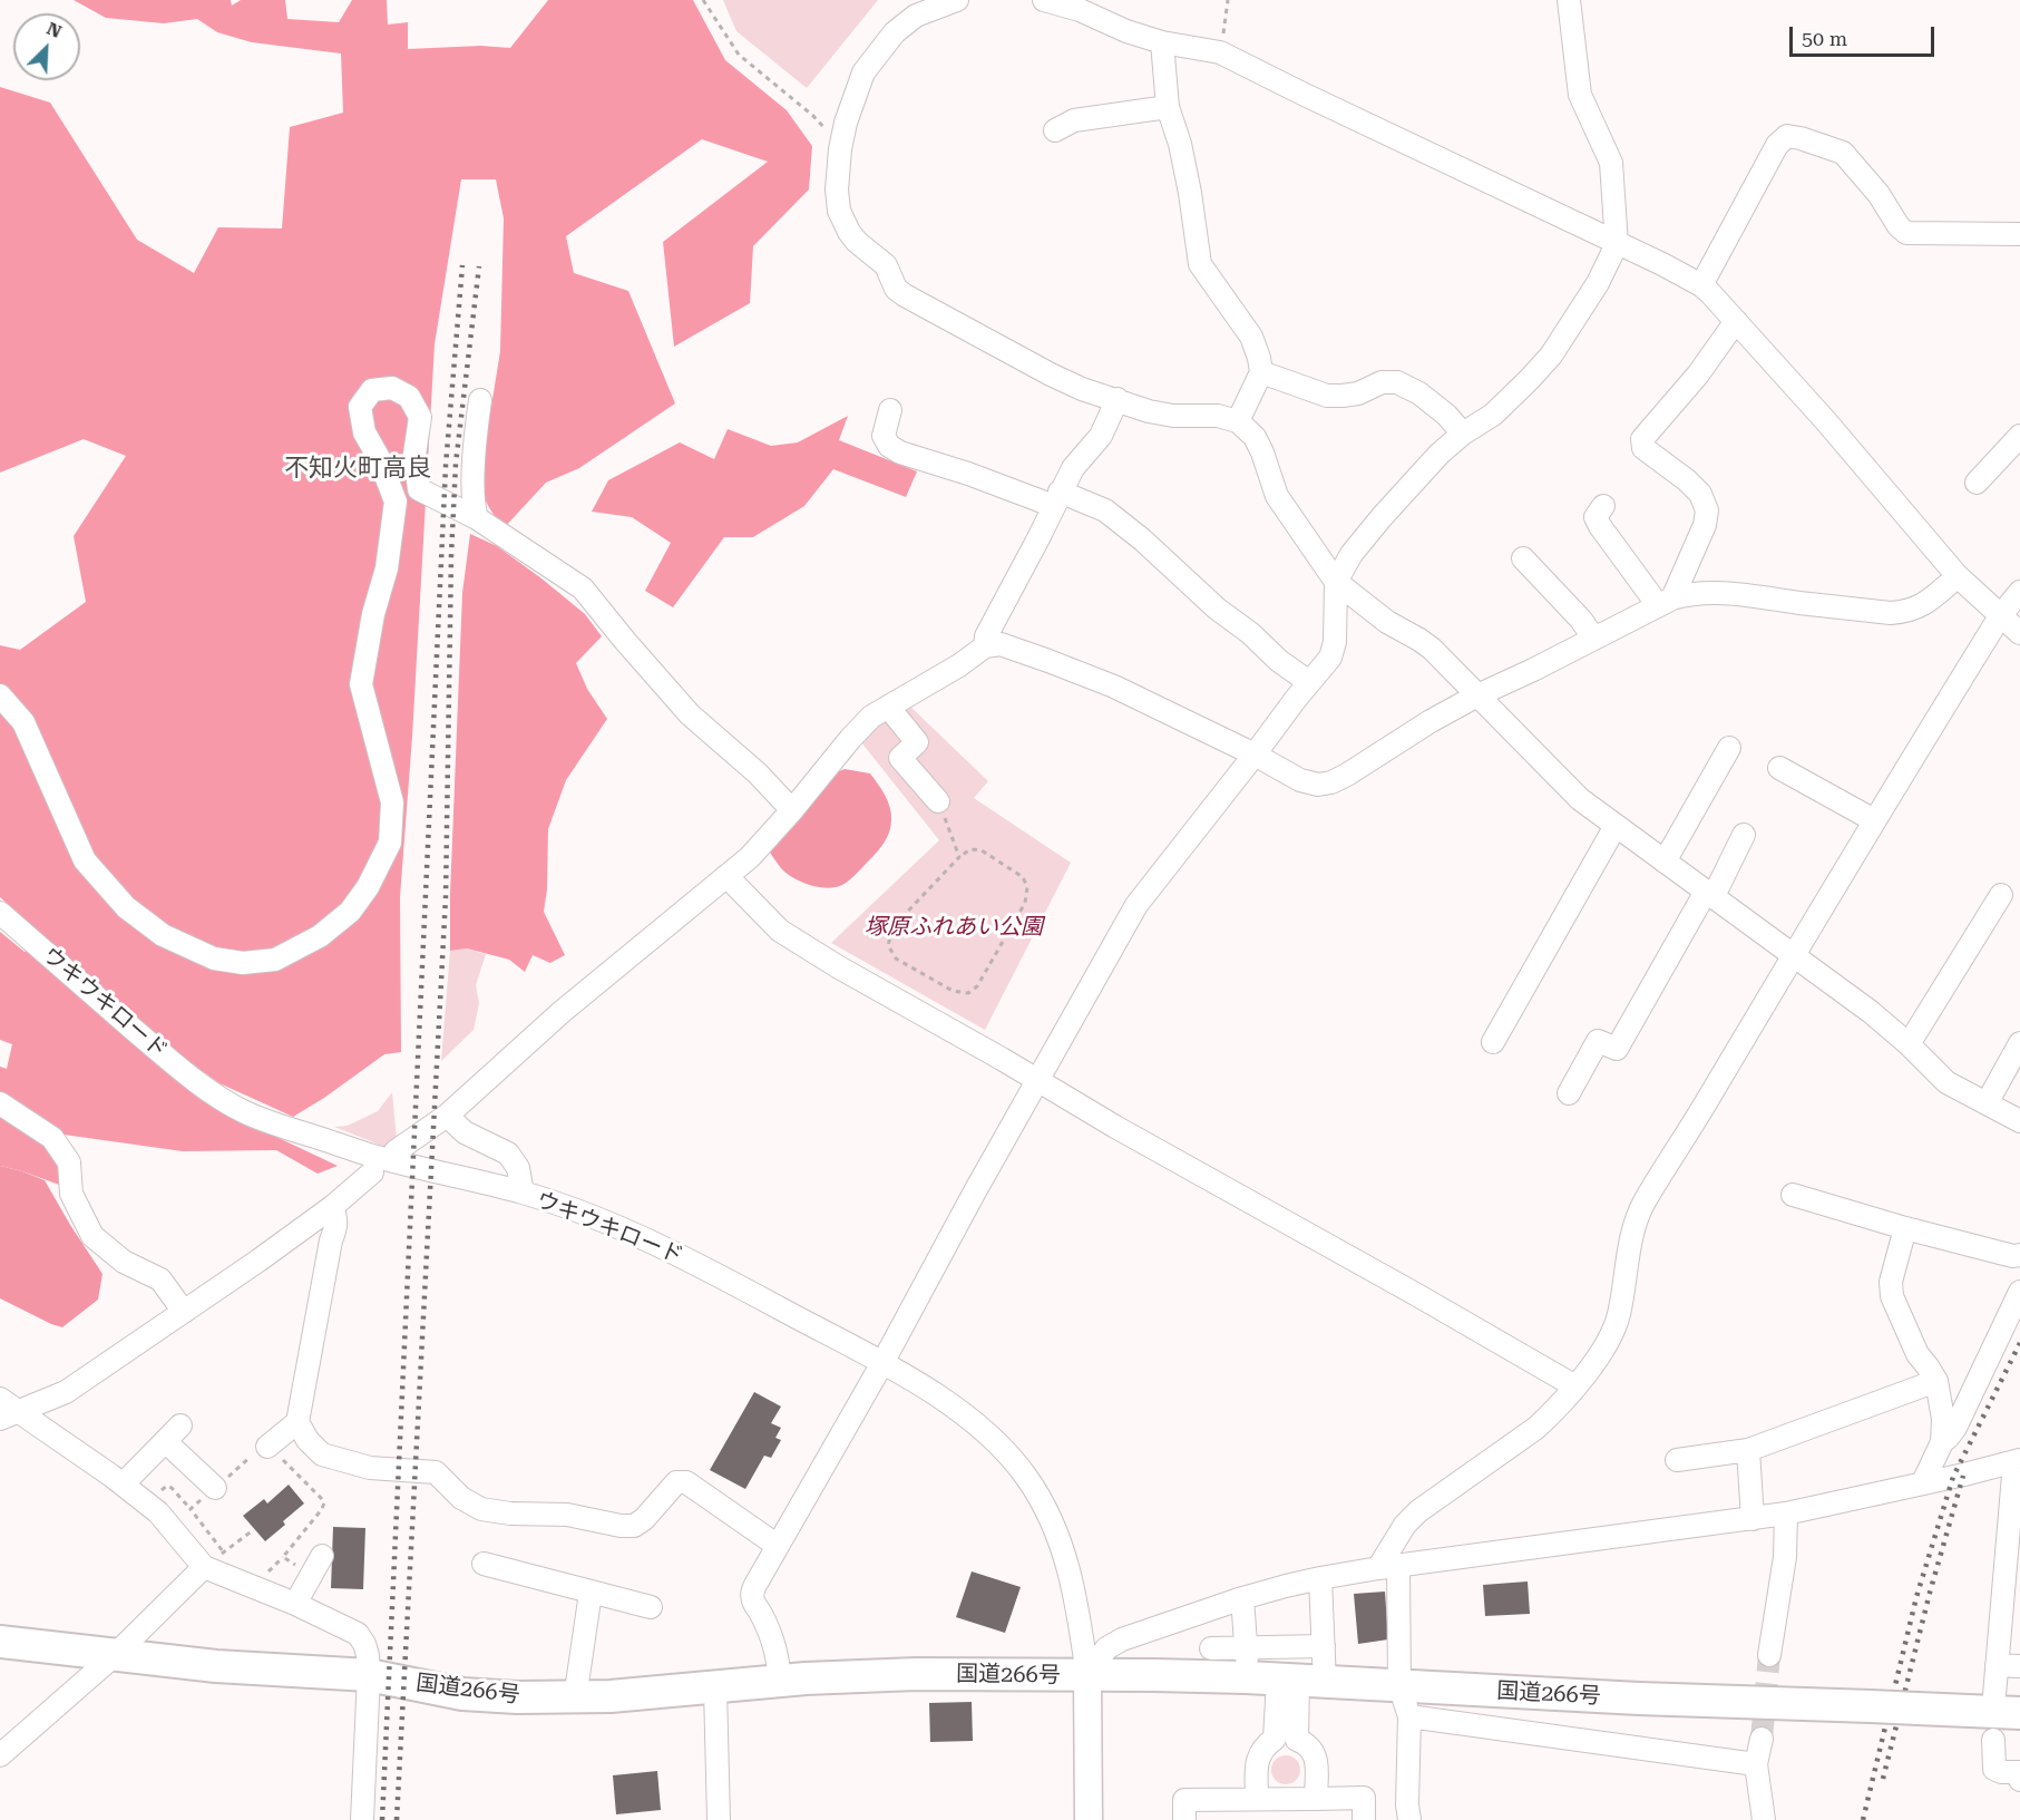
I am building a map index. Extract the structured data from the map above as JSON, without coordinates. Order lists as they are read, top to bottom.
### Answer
{
  "streets": {
    "highway": ["国道266号"],
    "street": ["ウキウキロード"]
  },
  "crossings": [
    ["ウキウキロード", "国道266号"]
  ],
  "districts": ["不知火町高良"],
  "parks": ["塚原ふれあい公園"],
  "scale_bar": "50 m",
  "north": "top right"
}
